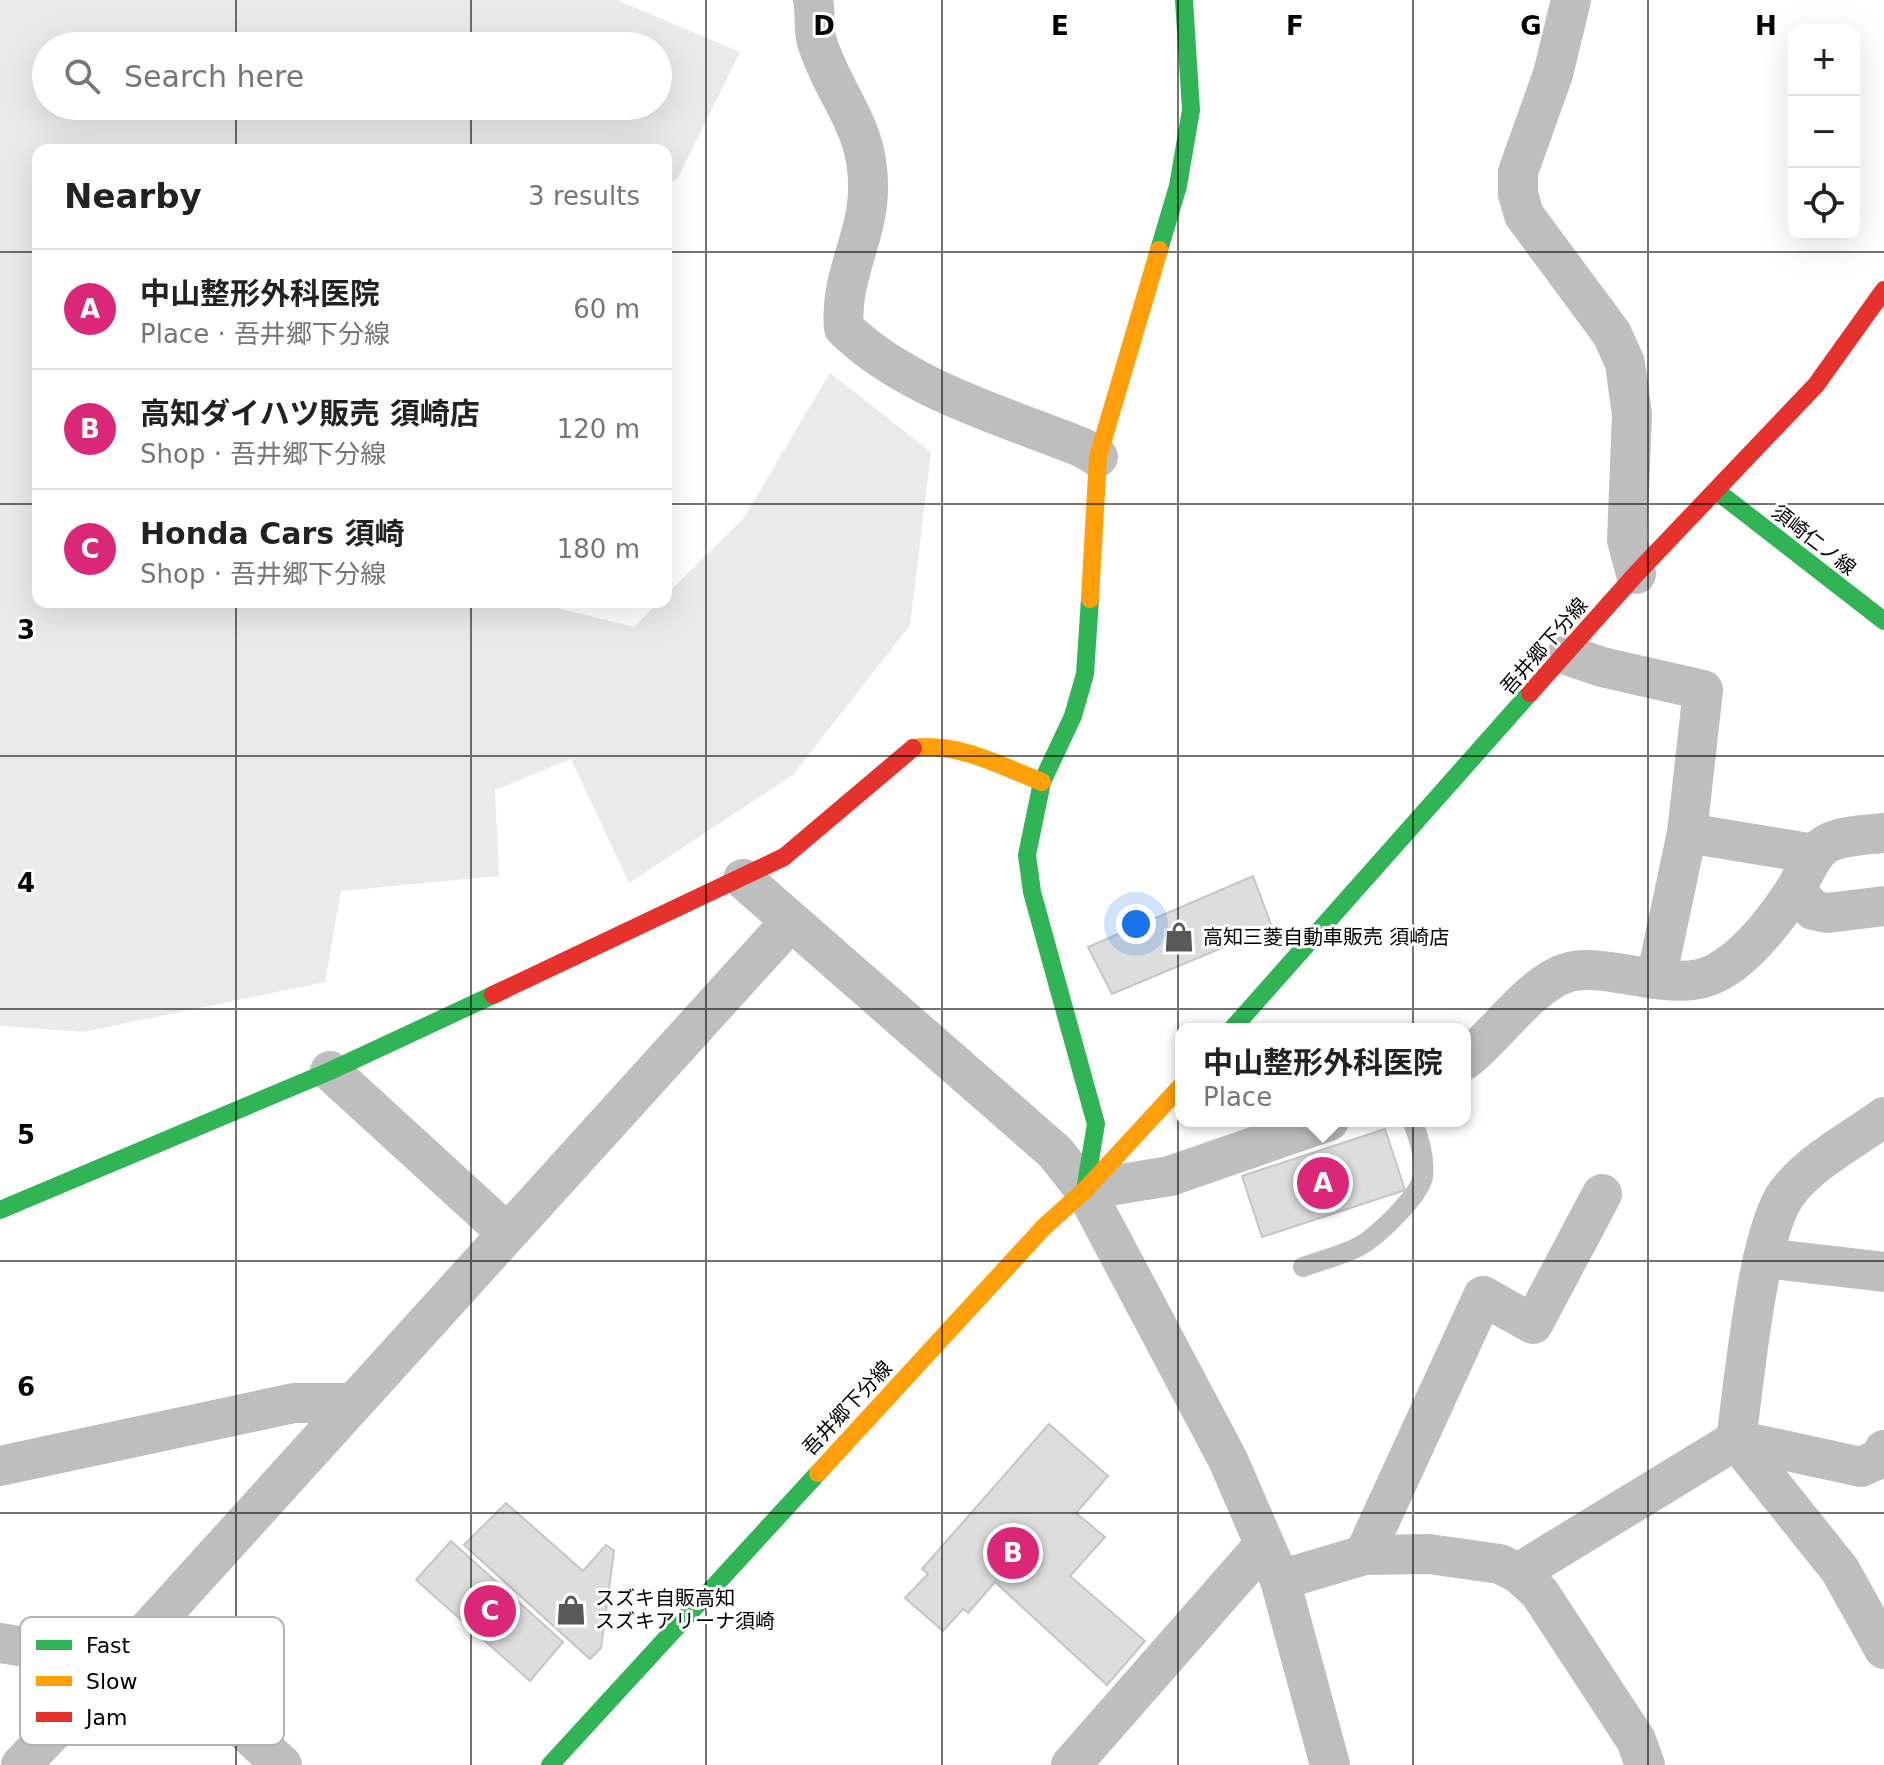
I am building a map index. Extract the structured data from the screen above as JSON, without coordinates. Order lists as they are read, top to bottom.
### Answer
{
  "streets": {
    "street": ["須崎仁ノ線", "吾井郷下分線"]
  },
  "crossings": [
    ["須崎仁ノ線", "吾井郷下分線"]
  ],
  "places": {
    "shop": ["高知三菱自動車販売 須崎店", "スズキ自販高知 スズキアリーナ須崎"]
  },
  "legend": ["Fast", "Slow", "Jam"],
  "page": {
    "map_buttons": ["+", "−"],
    "search": "Search here",
    "heading": ["Nearby", "3 results"],
    "list": [
      {
        "mark": "A",
        "name": "中山整形外科医院",
        "note": "Place · 吾井郷下分線",
        "value": "60 m"
      },
      {
        "mark": "B",
        "name": "高知ダイハツ販売 須崎店",
        "note": "Shop · 吾井郷下分線",
        "value": "120 m"
      },
      {
        "mark": "C",
        "name": "Honda Cars 須崎",
        "note": "Shop · 吾井郷下分線",
        "value": "180 m"
      }
    ],
    "popup": ["中山整形外科医院", "Place"],
    "pins": ["A", "B", "C"]
  },
  "grid": {
    "columns": [
      "D",
      "E",
      "F",
      "G",
      "H"
    ],
    "rows": [
      "3",
      "4",
      "5",
      "6"
    ]
  }
}
